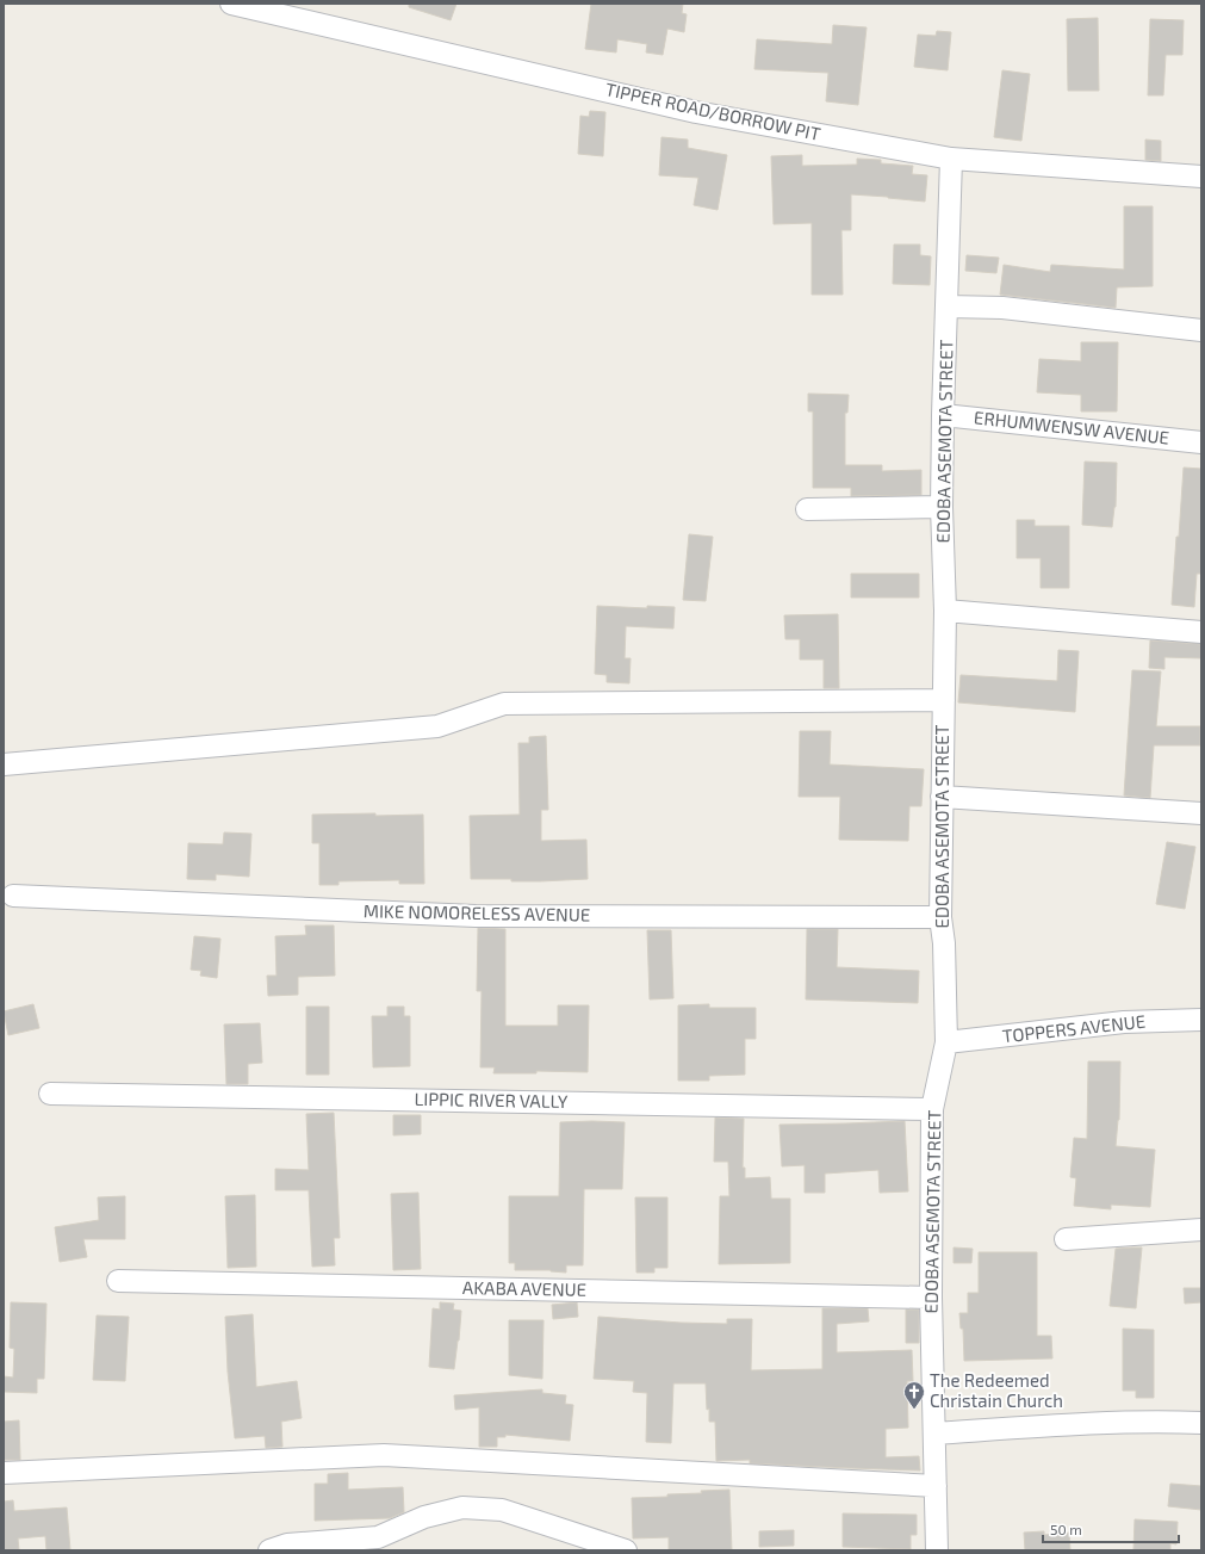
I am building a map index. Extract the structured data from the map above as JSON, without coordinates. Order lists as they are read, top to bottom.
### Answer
{
  "streets": {
    "street": [
      "TIPPER ROAD/BORROW PIT",
      "ERHUMWENSW AVENUE",
      "EDOBA ASEMOTA STREET",
      "MIKE NOMORELESS AVENUE",
      "TOPPERS AVENUE",
      "LIPPIC RIVER VALLY",
      "AKABA AVENUE"
    ]
  },
  "crossings": [
    ["TIPPER ROAD/BORROW PIT", "EDOBA ASEMOTA STREET"],
    ["ERHUMWENSW AVENUE", "EDOBA ASEMOTA STREET"],
    ["EDOBA ASEMOTA STREET", "MIKE NOMORELESS AVENUE"],
    ["EDOBA ASEMOTA STREET", "TOPPERS AVENUE"],
    ["EDOBA ASEMOTA STREET", "LIPPIC RIVER VALLY"],
    ["EDOBA ASEMOTA STREET", "AKABA AVENUE"]
  ],
  "places": {
    "church": ["The Redeemed Christain Church"]
  },
  "scale_bar": "50 m"
}
